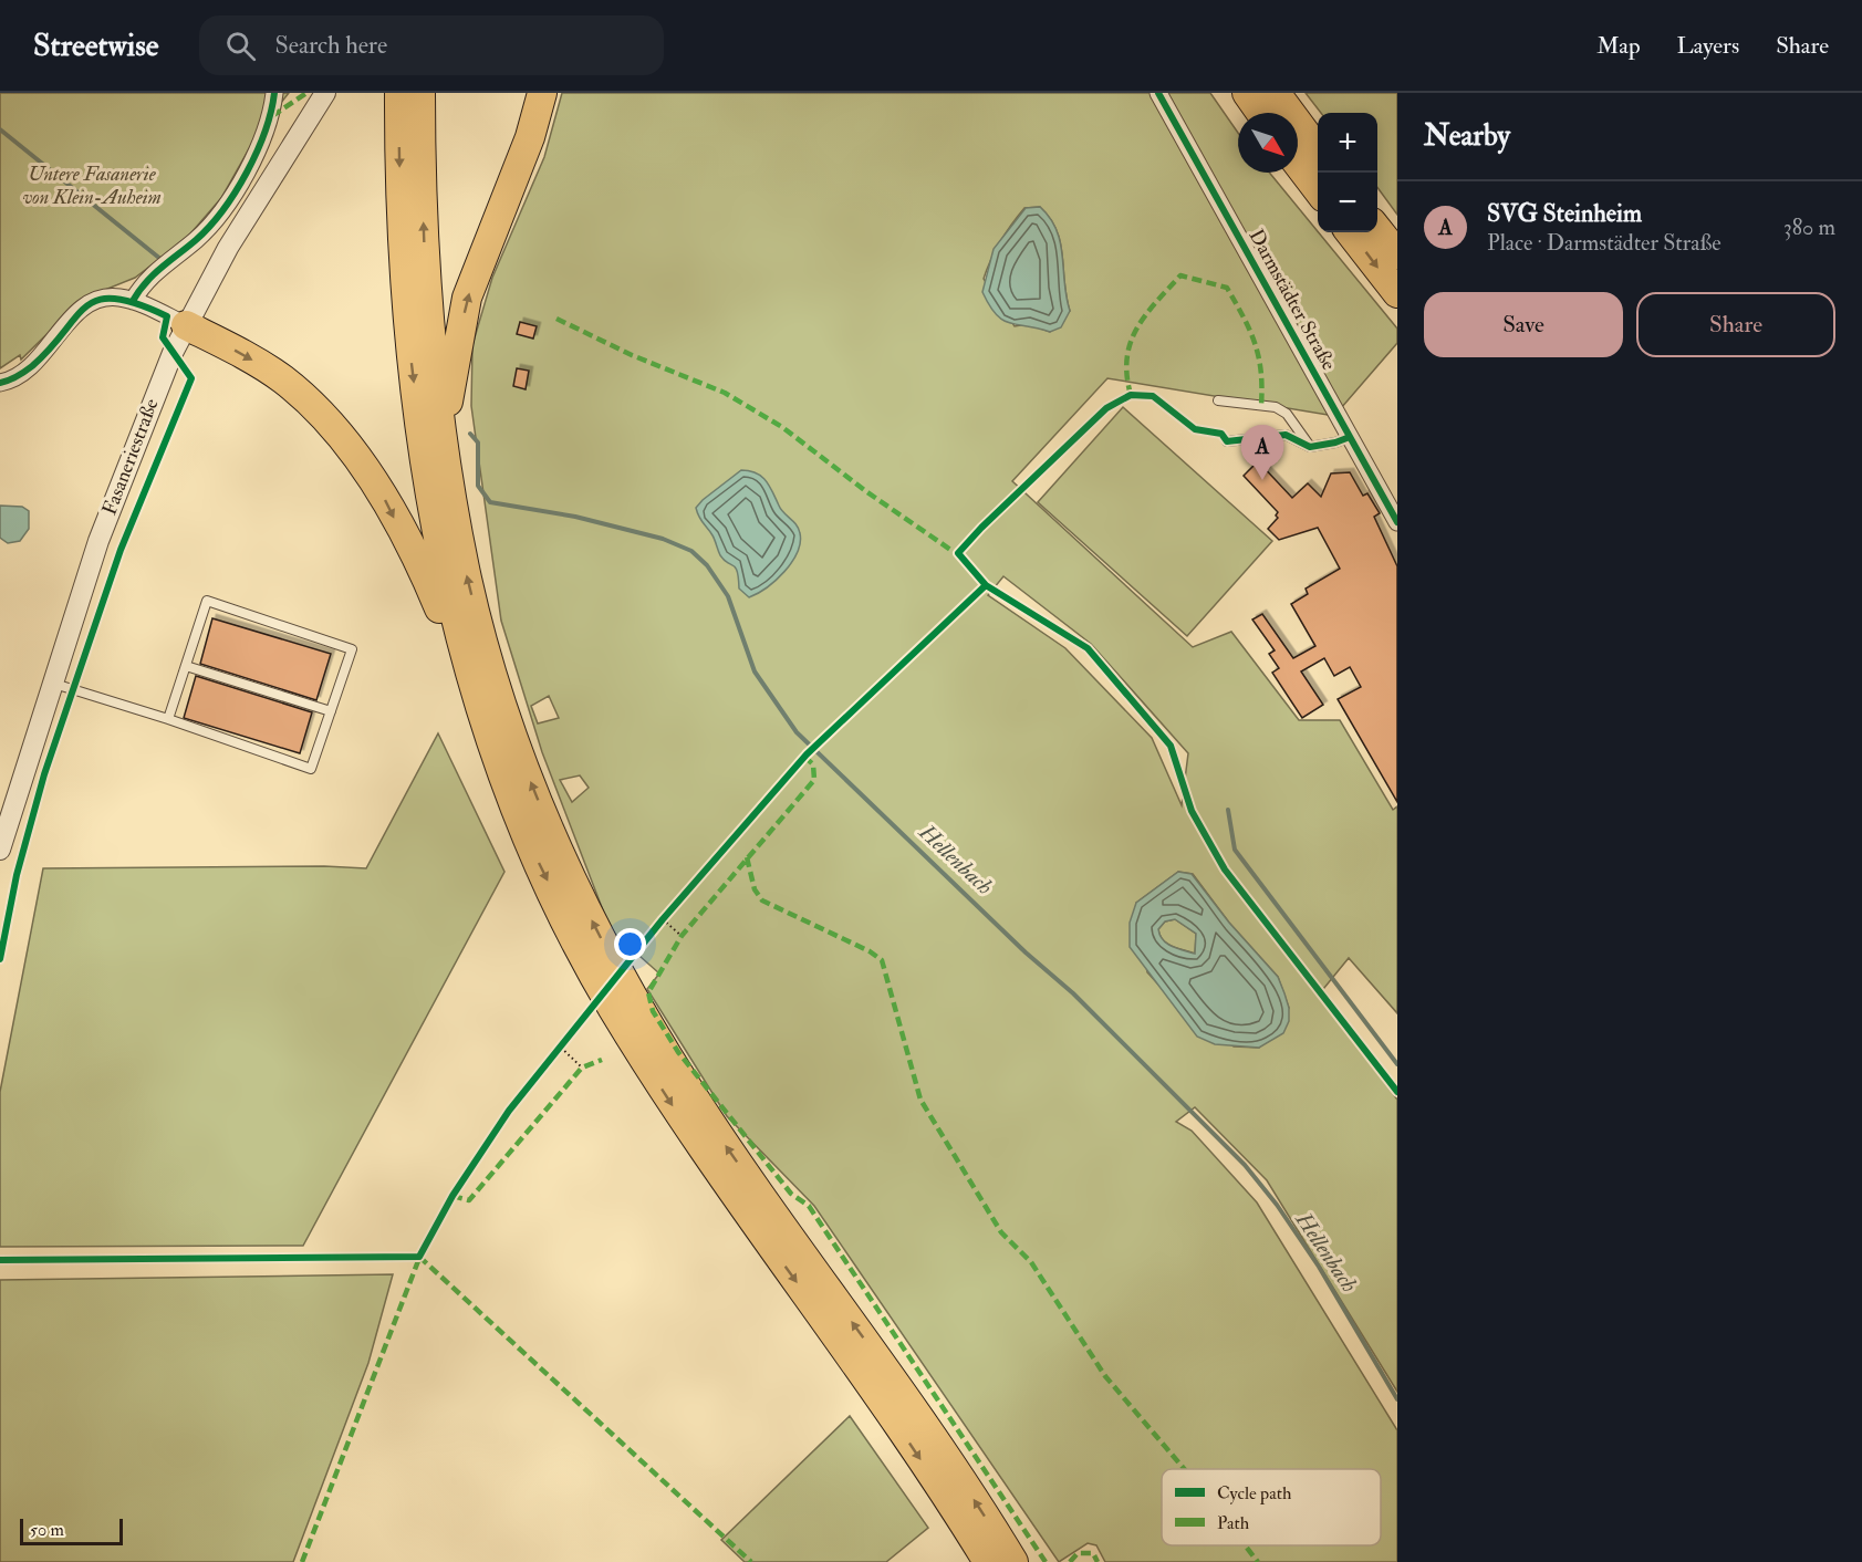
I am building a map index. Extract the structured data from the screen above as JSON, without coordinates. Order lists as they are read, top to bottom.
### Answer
{
  "streets": {
    "street": ["Darmstädter Straße", "Fasaneriestraße"]
  },
  "water": ["Hellenbach"],
  "parks": ["Untere Fasanerie von Klein-Auheim"],
  "legend": ["Cycle path", "Path"],
  "scale_bar": "50 m",
  "north": "bottom right",
  "page": {
    "header": "Streetwise",
    "search": "Search here",
    "nav": ["Map", "Layers", "Share"],
    "heading": "Nearby",
    "map_buttons": ["+", "−"],
    "list": [
      {
        "mark": "A",
        "name": "SVG Steinheim",
        "note": "Place · Darmstädter Straße",
        "value": "380 m"
      }
    ],
    "buttons": ["Save", "Share"],
    "pins": "A",
    "scale": "50 m"
  }
}
